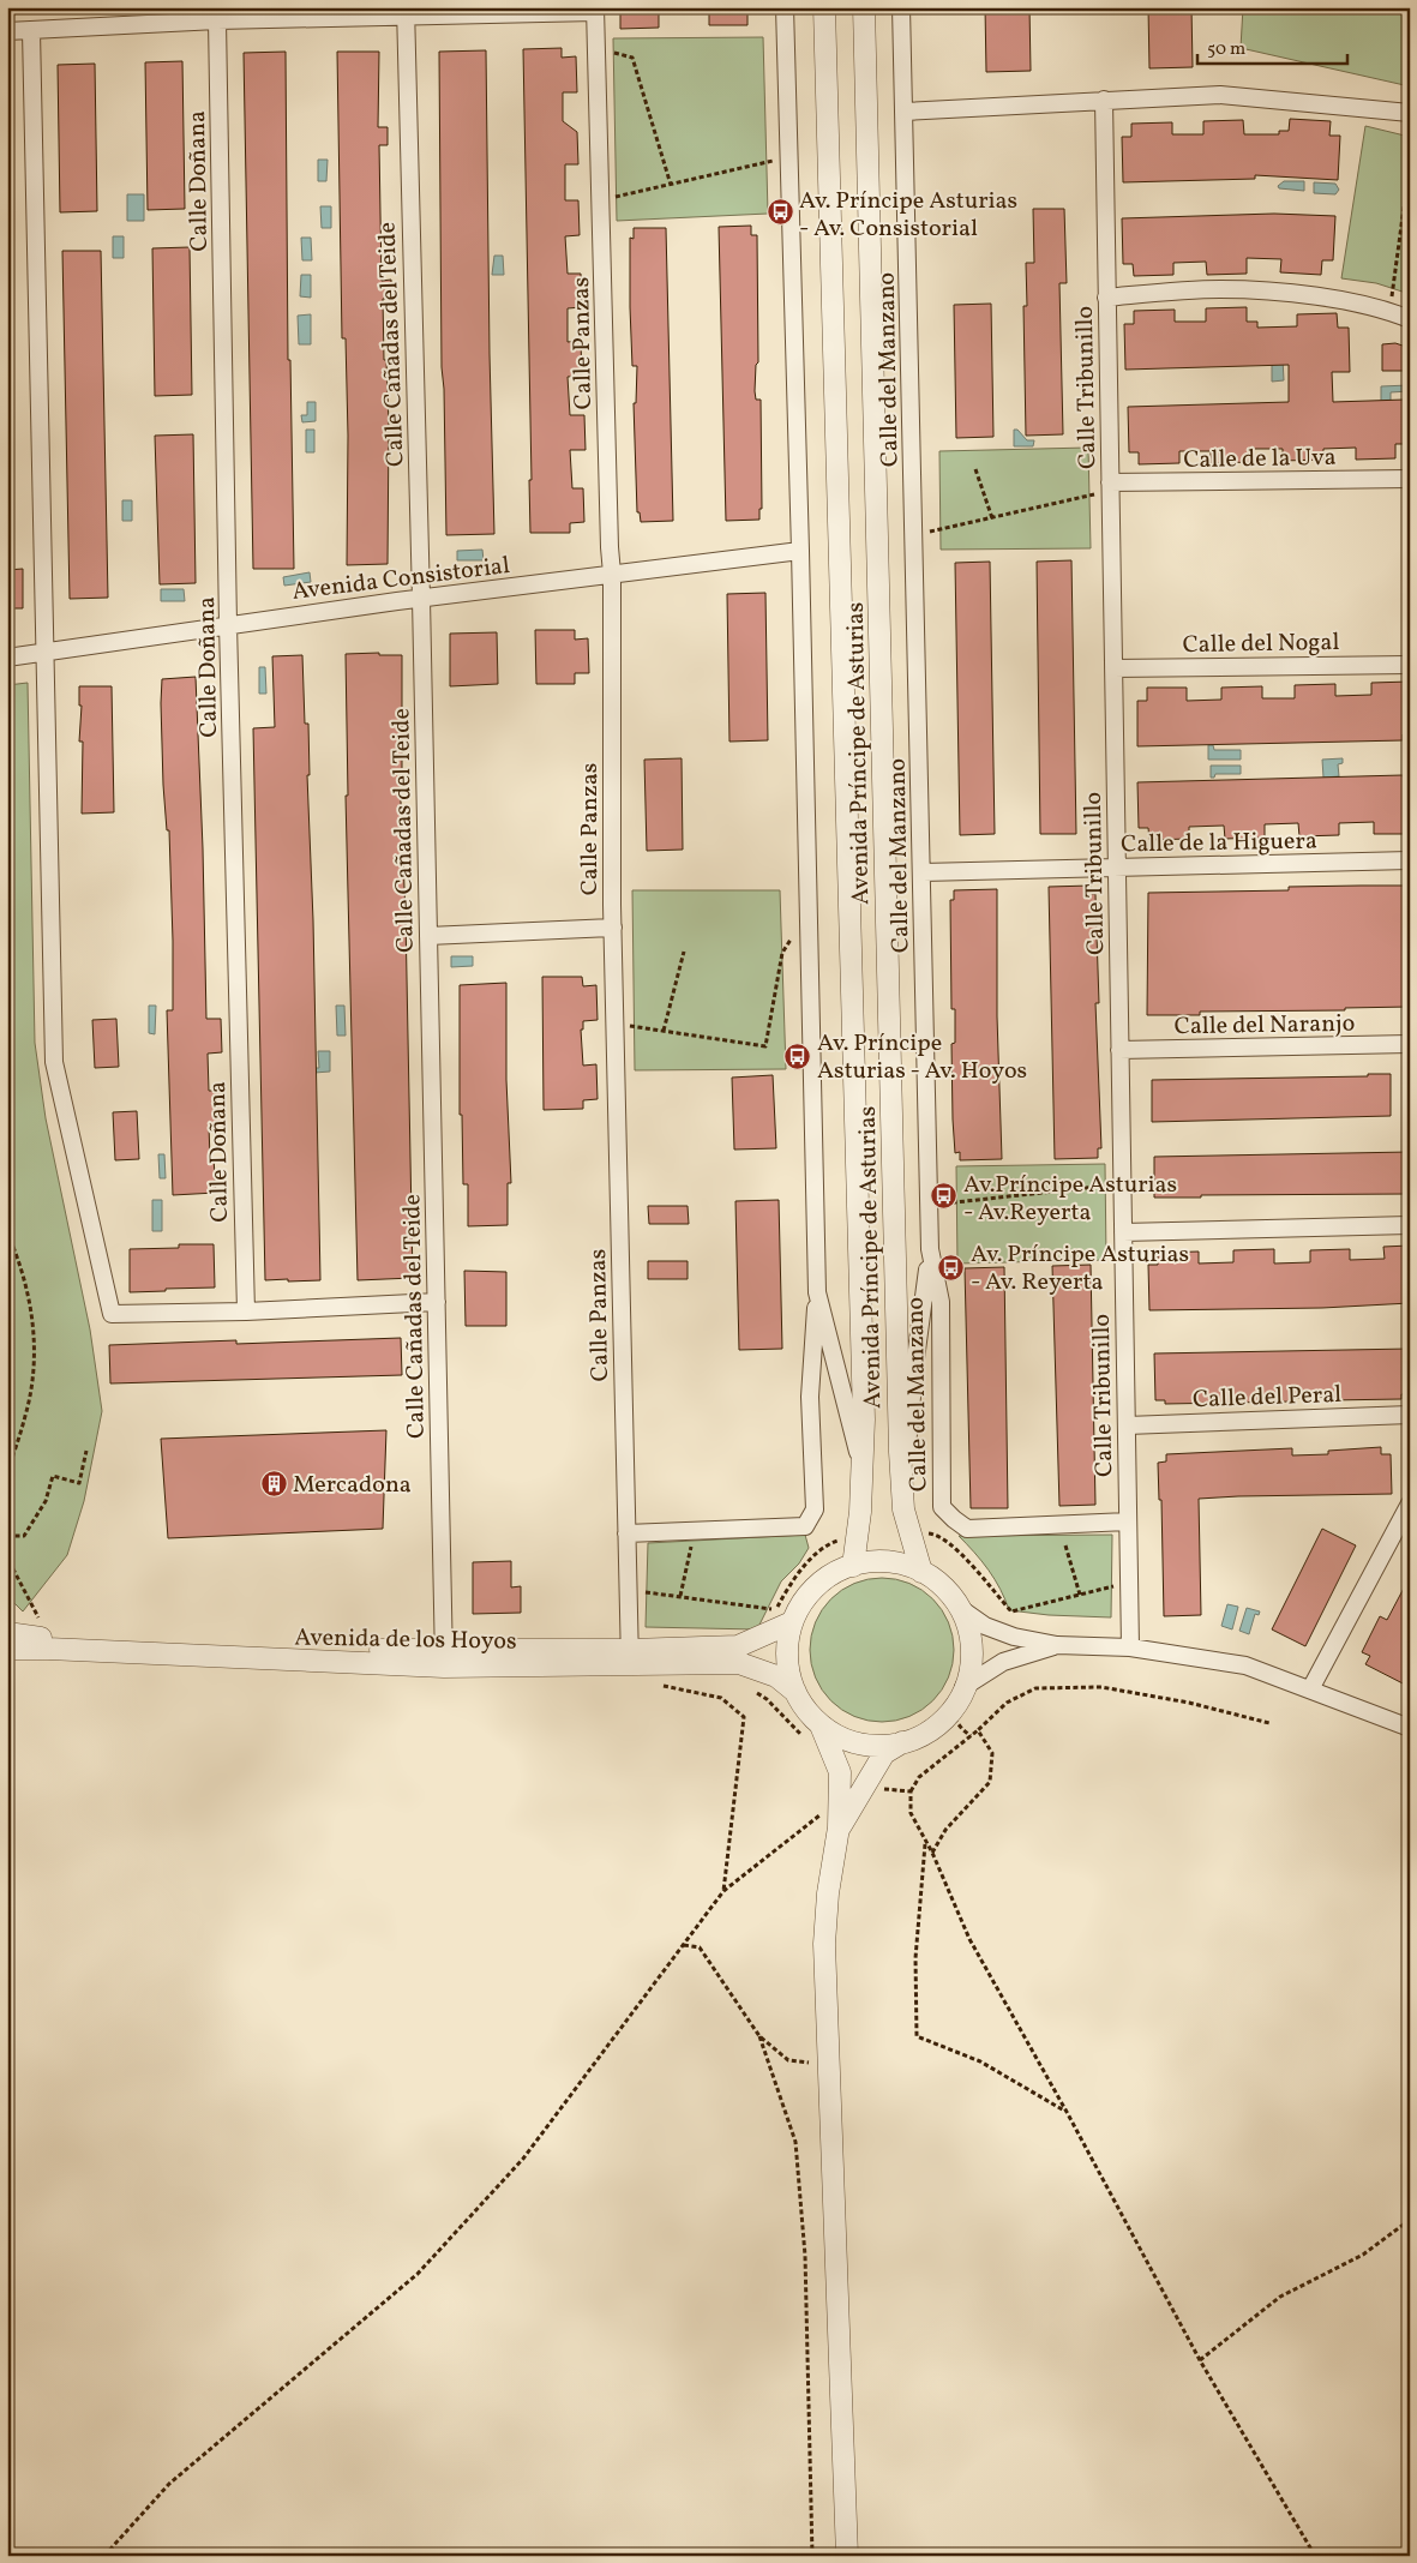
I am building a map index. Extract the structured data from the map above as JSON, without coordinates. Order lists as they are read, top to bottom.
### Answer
{
  "streets": {
    "street": [
      "Calle Doñana",
      "Calle Panzas",
      "Calle Cañadas del Teide",
      "Calle del Manzano",
      "Calle Tribunillo",
      "Calle de la Uva",
      "Avenida Consistorial",
      "Calle del Nogal",
      "Avenida Príncipe de Asturias",
      "Calle de la Higuera",
      "Calle del Naranjo",
      "Calle del Peral",
      "Avenida de los Hoyos"
    ]
  },
  "crossings": [
    ["Calle Doñana", "Avenida Consistorial"],
    ["Calle Panzas", "Avenida Consistorial"],
    ["Calle Panzas", "Avenida Príncipe de Asturias"],
    ["Calle Panzas", "Avenida de los Hoyos"],
    ["Calle Cañadas del Teide", "Avenida Consistorial"],
    ["Calle Cañadas del Teide", "Avenida de los Hoyos"],
    ["Calle del Manzano", "Calle Tribunillo"],
    ["Calle del Manzano", "Avenida Príncipe de Asturias"],
    ["Calle del Manzano", "Calle de la Higuera"],
    ["Calle Tribunillo", "Calle de la Uva"],
    ["Calle Tribunillo", "Calle del Nogal"],
    ["Calle Tribunillo", "Calle de la Higuera"],
    ["Calle Tribunillo", "Calle del Naranjo"],
    ["Calle Tribunillo", "Calle del Peral"],
    ["Avenida Consistorial", "Avenida Príncipe de Asturias"],
    ["Avenida Príncipe de Asturias", "Avenida de los Hoyos"]
  ],
  "places": {
    "bus stop": [
      "Av. Príncipe Asturias - Av. Consistorial",
      "Av. Príncipe Asturias - Av. Hoyos",
      "Av.Príncipe Asturias - Av.Reyerta",
      "Av. Príncipe Asturias - Av. Reyerta"
    ],
    "building": ["Mercadona"]
  },
  "scale_bar": "50 m"
}
